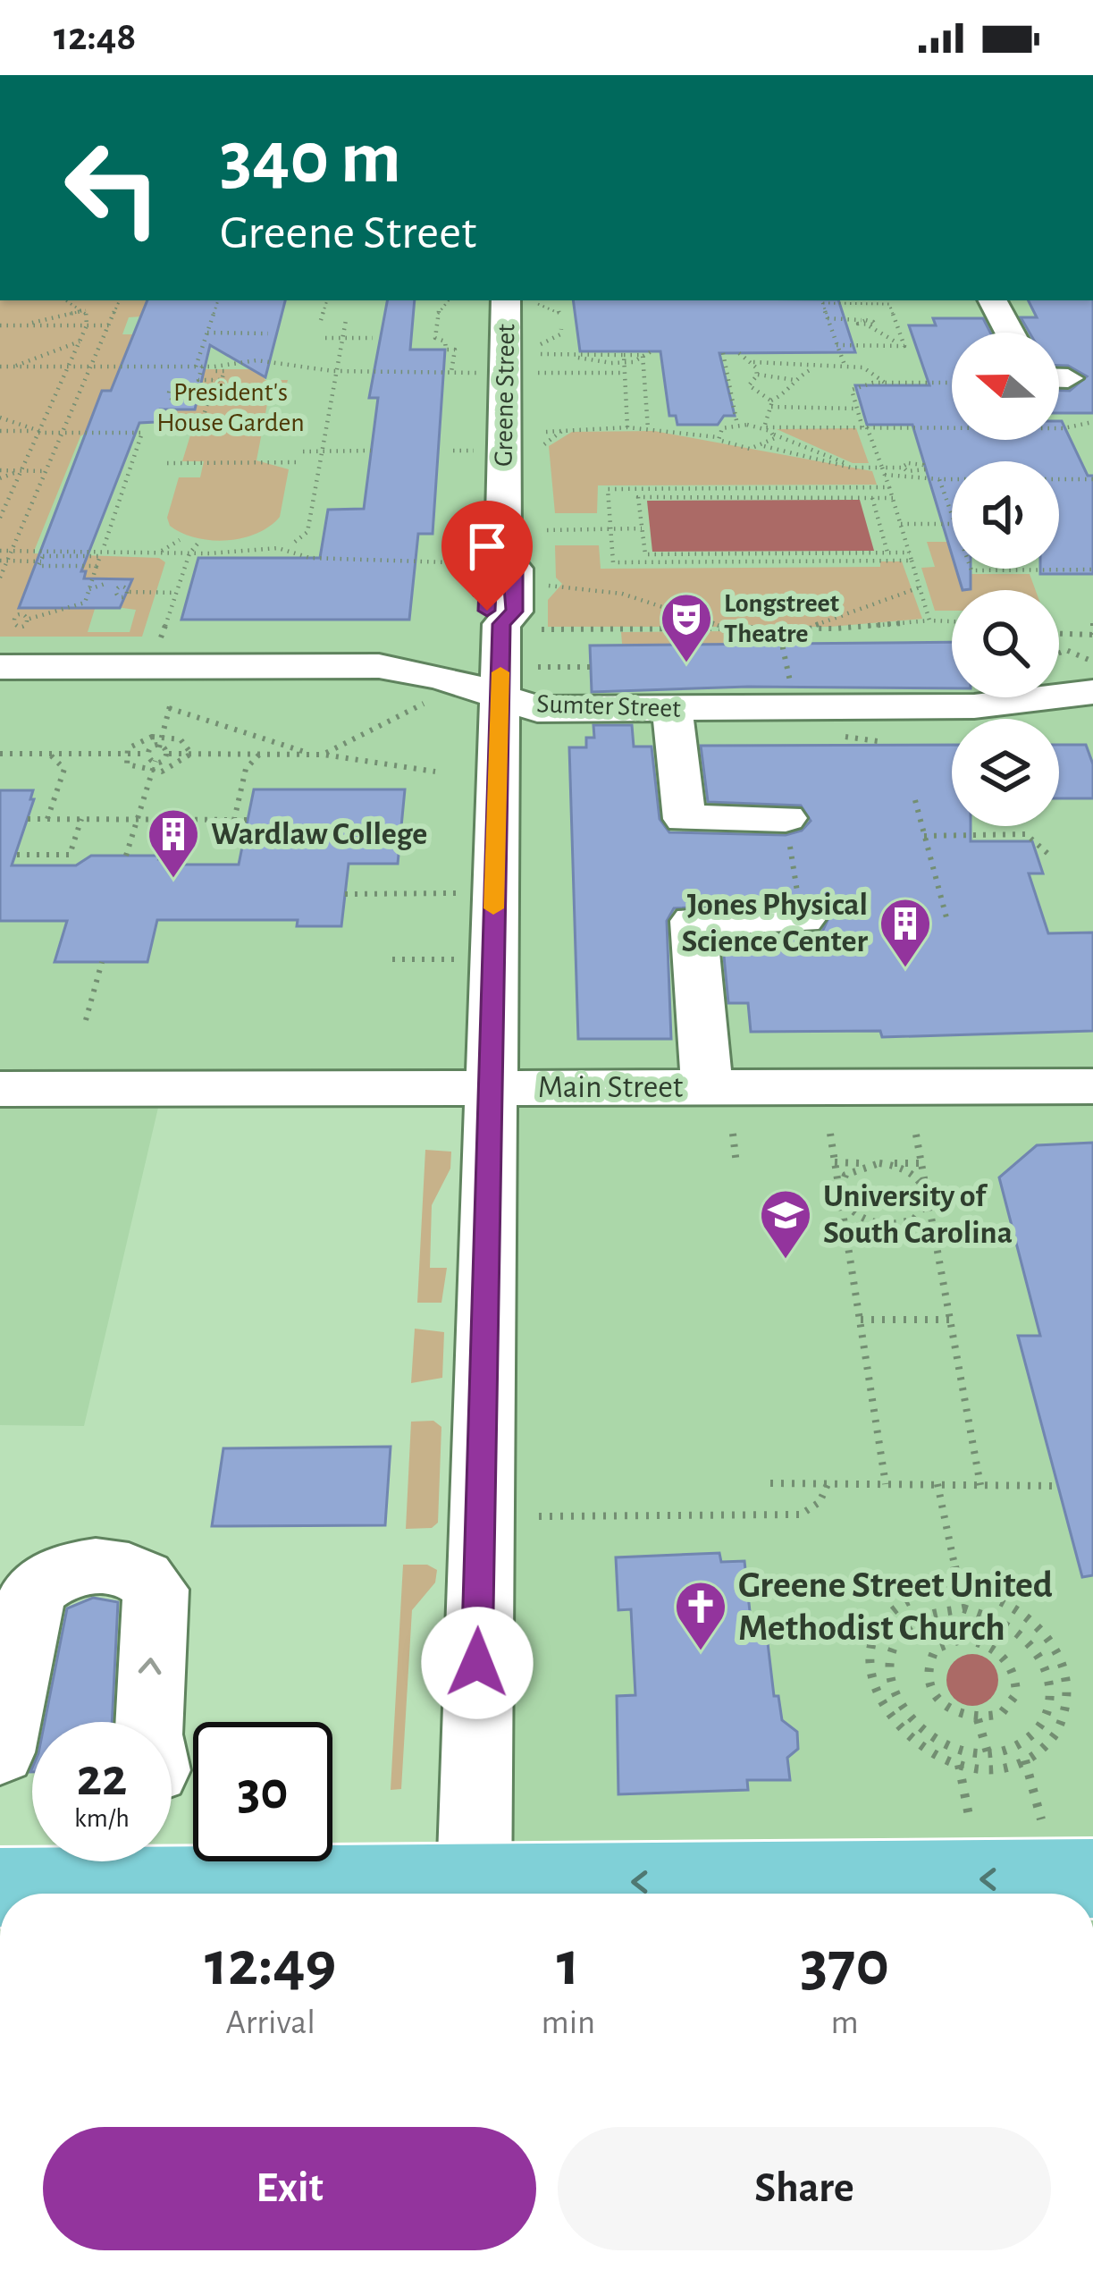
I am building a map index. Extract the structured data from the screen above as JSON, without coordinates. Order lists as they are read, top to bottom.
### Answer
{
  "streets": {
    "street": ["Greene Street", "Sumter Street", "Main Street"]
  },
  "crossings": [
    ["Greene Street", "Sumter Street"],
    ["Greene Street", "Main Street"]
  ],
  "parks": ["President's House Garden"],
  "places": {
    "theatre": ["Longstreet Theatre"],
    "building": ["Wardlaw College", "Jones Physical Science Center"],
    "school or university": ["University of South Carolina"],
    "church": ["Greene Street United Methodist Church"]
  },
  "north": "left",
  "page": {
    "status": "12:48",
    "turn": ["340 m", "Greene Street"],
    "speed": "22 km/h",
    "limit": "30",
    "eta": [
      "12:49",
      "Arrival",
      "1",
      "min",
      "370",
      "m"
    ],
    "buttons": ["Exit", "Share"]
  }
}
